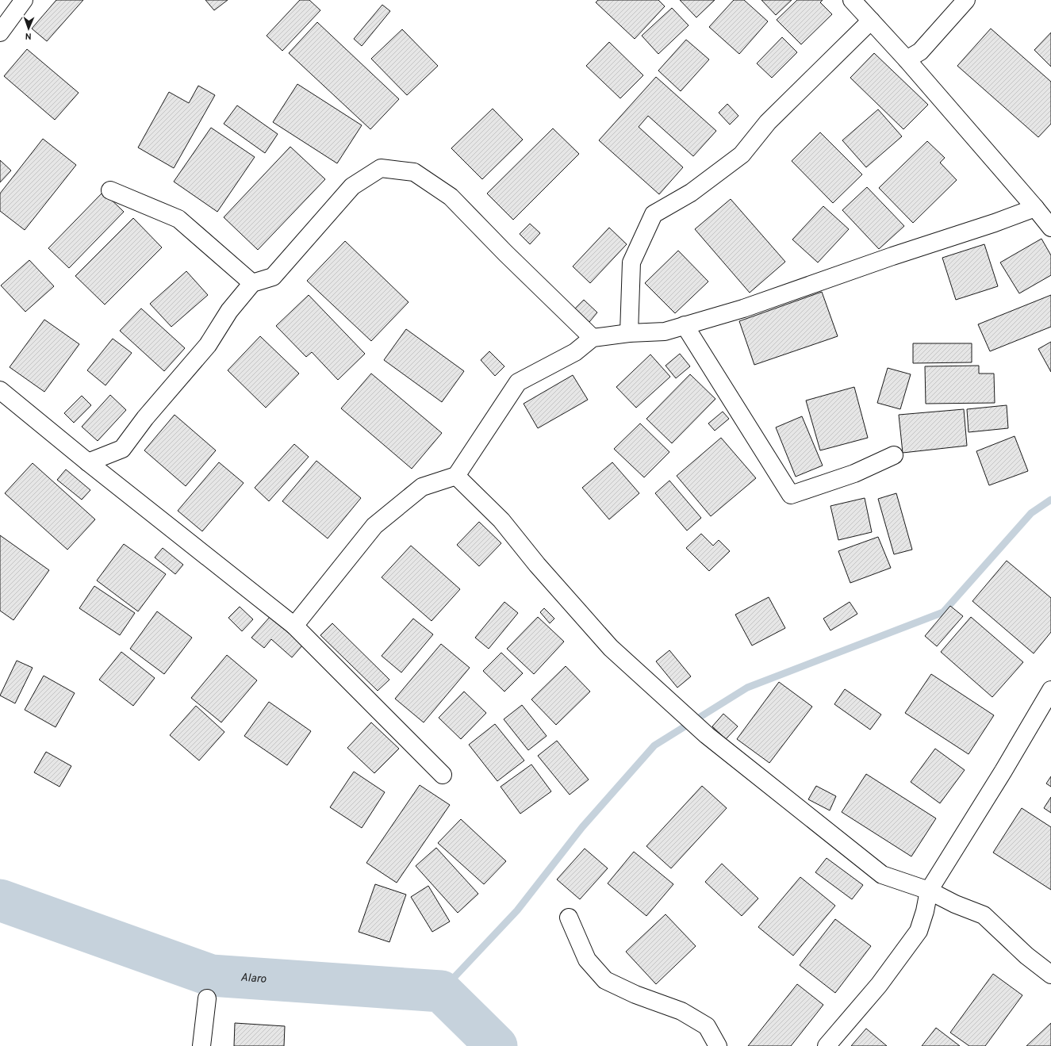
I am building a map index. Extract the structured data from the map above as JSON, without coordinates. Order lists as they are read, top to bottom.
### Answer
{
  "water": ["Alaro"],
  "north": "bottom"
}
